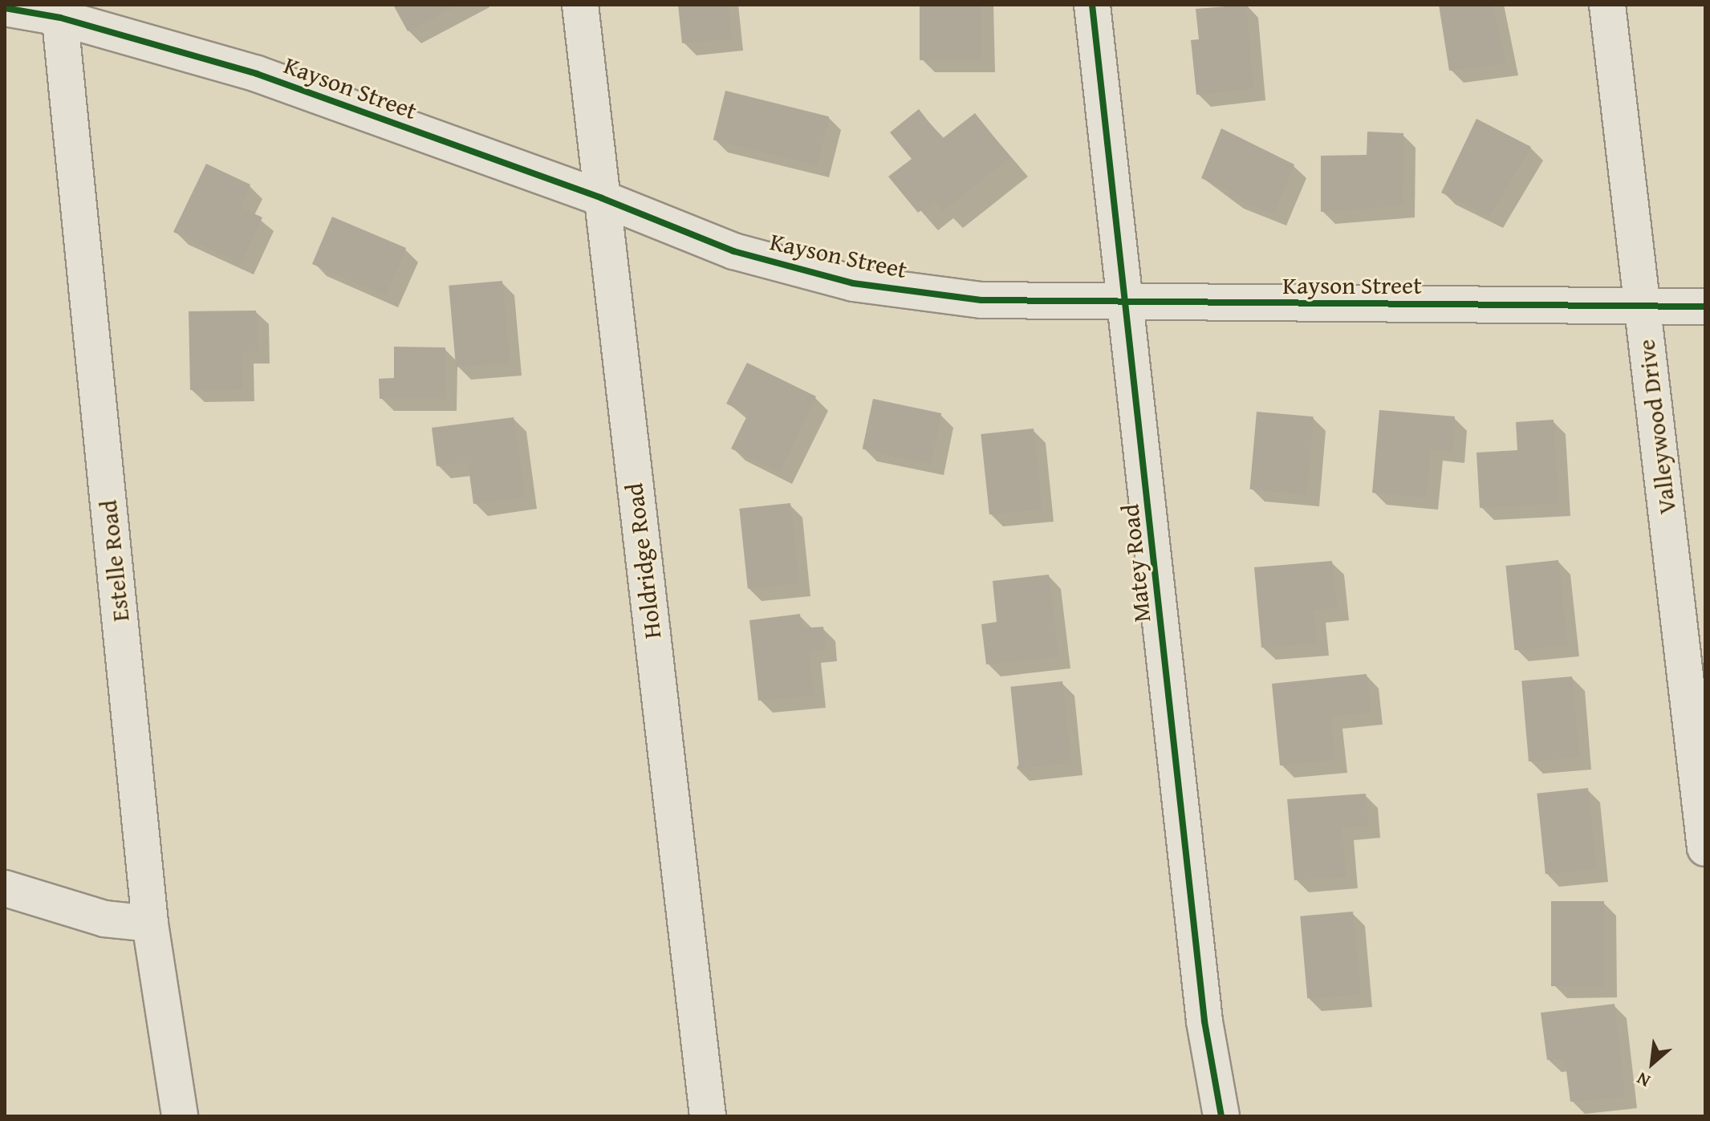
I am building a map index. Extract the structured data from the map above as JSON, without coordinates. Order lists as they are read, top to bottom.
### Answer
{
  "streets": {
    "street": [
      "Kayson Street",
      "Valleywood Drive",
      "Estelle Road",
      "Holdridge Road",
      "Matey Road"
    ]
  },
  "crossings": [
    ["Kayson Street", "Valleywood Drive"],
    ["Kayson Street", "Estelle Road"],
    ["Kayson Street", "Holdridge Road"],
    ["Kayson Street", "Matey Road"]
  ],
  "north": "bottom left"
}
